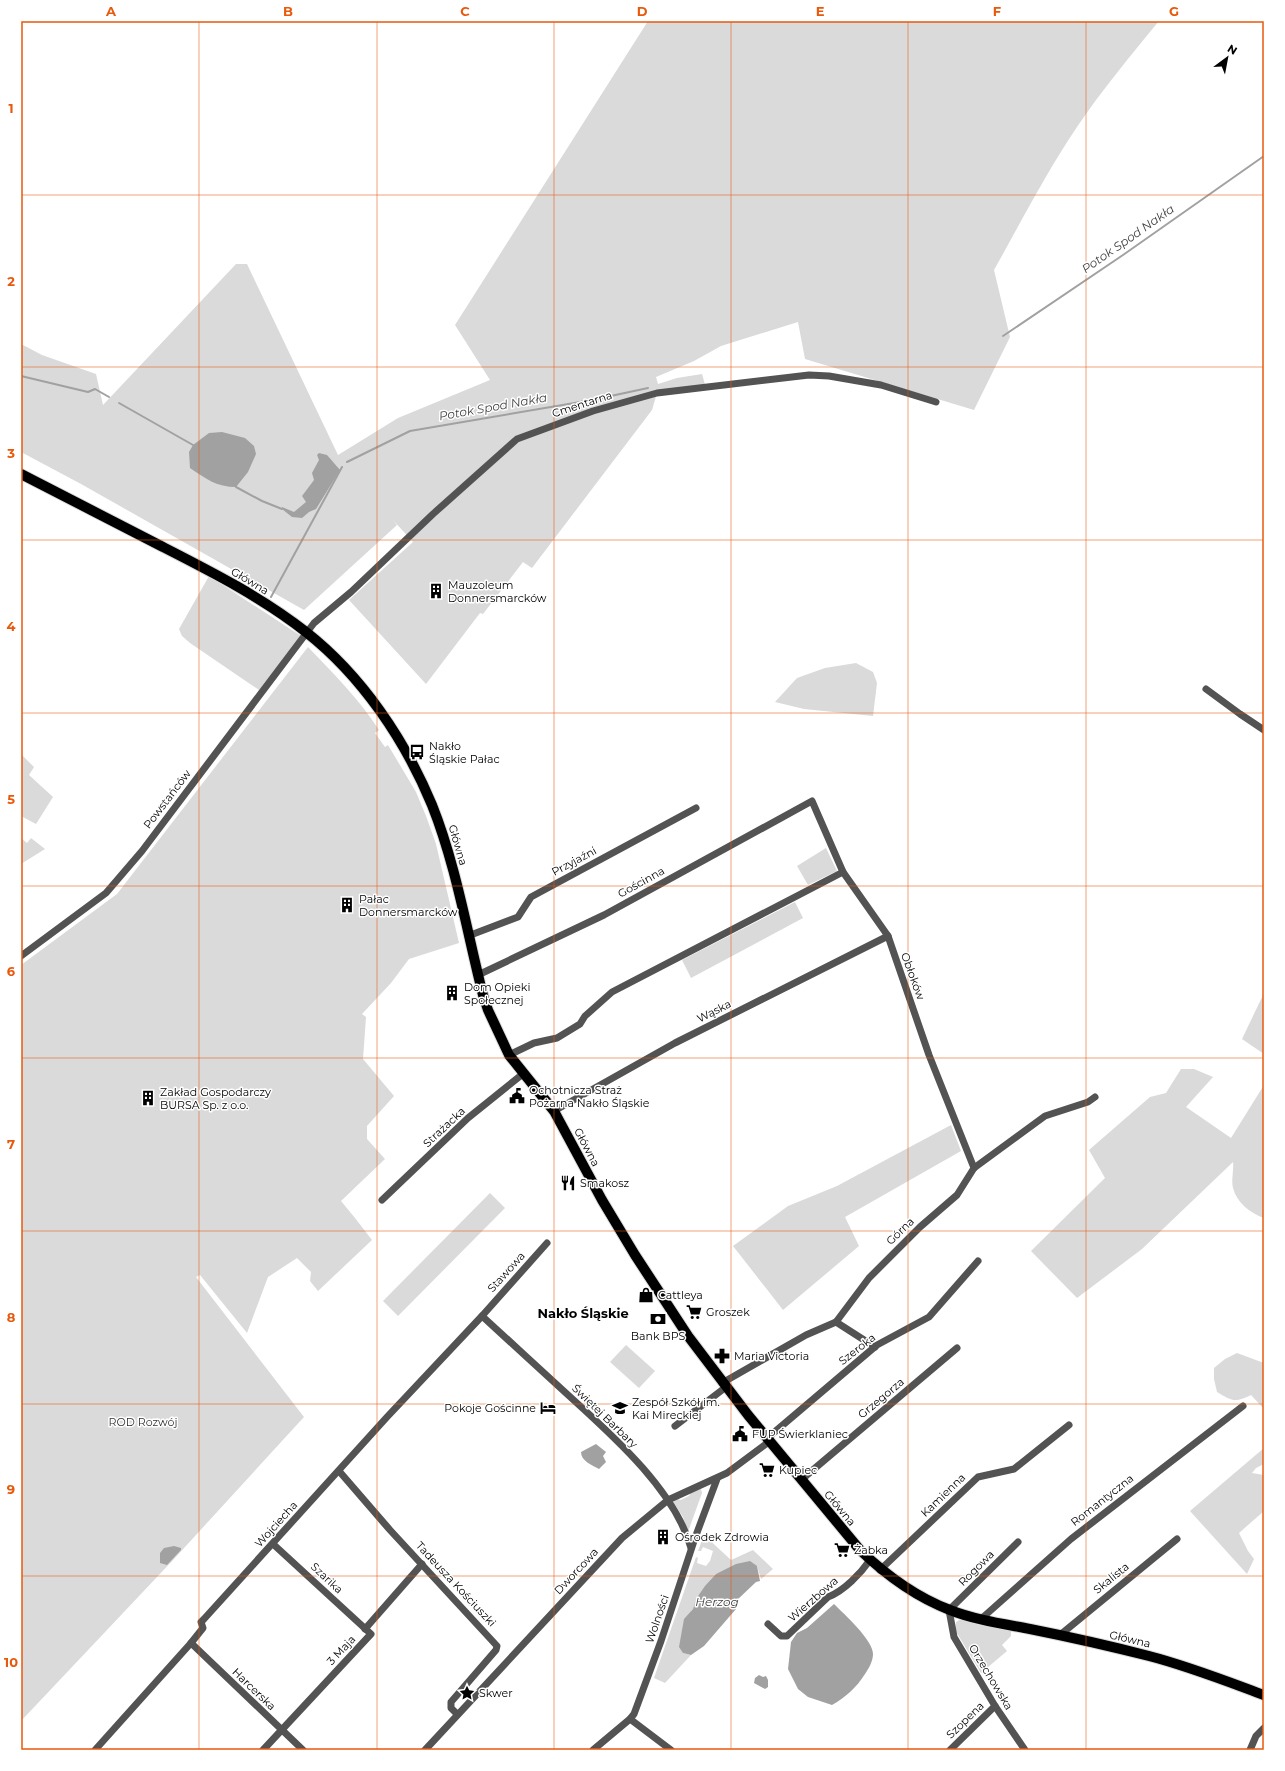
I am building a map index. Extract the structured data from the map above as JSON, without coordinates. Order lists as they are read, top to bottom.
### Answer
{
  "streets": {
    "main road": ["Główna"],
    "street": [
      "Cmentarna",
      "Powstańców",
      "Przyjaźni",
      "Gościnna",
      "Obłoków",
      "Wąska",
      "Strażacka",
      "Górna",
      "Stawowa",
      "Szeroka",
      "Grzegorza",
      "Świętej Barbary",
      "Kamienna",
      "Romantyczna",
      "Wojciecha",
      "Rogowa",
      "Dworcowa",
      "Szarika",
      "Skalista",
      "Tadeusza Kościuszki",
      "Wierzbowa",
      "Wolności",
      "3 Maja",
      "Orzechowska",
      "Harcerska",
      "Szopena"
    ]
  },
  "crossings": [
    ["Cmentarna", "Główna"],
    ["Cmentarna", "Powstańców"],
    ["Główna", "Powstańców"],
    ["Główna", "Przyjaźni"],
    ["Główna", "Gościnna"],
    ["Główna", "Wąska"],
    ["Główna", "Strażacka"],
    ["Główna", "Górna"],
    ["Główna", "Szeroka"],
    ["Główna", "Grzegorza"],
    ["Główna", "Kamienna"],
    ["Główna", "Romantyczna"],
    ["Główna", "Rogowa"],
    ["Główna", "Dworcowa"],
    ["Główna", "Skalista"],
    ["Główna", "Wierzbowa"],
    ["Główna", "Orzechowska"],
    ["Gościnna", "Obłoków"],
    ["Obłoków", "Wąska"],
    ["Obłoków", "Górna"],
    ["Stawowa", "Świętej Barbary"],
    ["Stawowa", "Wojciecha"],
    ["Szeroka", "Dworcowa"],
    ["Świętej Barbary", "Wojciecha"],
    ["Świętej Barbary", "Dworcowa"],
    ["Świętej Barbary", "Wolności"],
    ["Wojciecha", "Szarika"],
    ["Wojciecha", "Tadeusza Kościuszki"],
    ["Wojciecha", "Harcerska"],
    ["Rogowa", "Orzechowska"],
    ["Dworcowa", "Tadeusza Kościuszki"],
    ["Dworcowa", "Wolności"],
    ["Szarika", "3 Maja"],
    ["Tadeusza Kościuszki", "3 Maja"],
    ["3 Maja", "Harcerska"],
    ["Orzechowska", "Szopena"]
  ],
  "districts": ["Nakło Śląskie"],
  "water": ["Potok Spod Nakła", "Herzog"],
  "parks": ["ROD Rozwój"],
  "places": {
    "building": [
      "Mauzoleum Donnersmarcków",
      "Pałac Donnersmarcków",
      "Dom Opieki Społecznej",
      "Zakład Gospodarczy BURSA Sp. z o.o.",
      "Ośrodek Zdrowia"
    ],
    "bus stop": ["Nakło Śląskie Pałac"],
    "public building": ["Ochotnicza Straż Pożarna Nakło Śląskie", "FUP Świerklaniec"],
    "restaurant": ["Smakosz"],
    "shop": ["Cattleya"],
    "supermarket": ["Groszek", "Kupiec", "Żabka"],
    "bank": ["Bank BPS"],
    "pharmacy": ["Maria Victoria"],
    "hotel": ["Pokoje Gościnne"],
    "school or university": ["Zespół Szkół im. Kai Mireckiej"],
    "place": ["Skwer"]
  },
  "north": "top right",
  "grid": {
    "columns": [
      "A",
      "B",
      "C",
      "D",
      "E",
      "F",
      "G"
    ],
    "rows": [
      "1",
      "2",
      "3",
      "4",
      "5",
      "6",
      "7",
      "8",
      "9",
      "10"
    ]
  }
}
